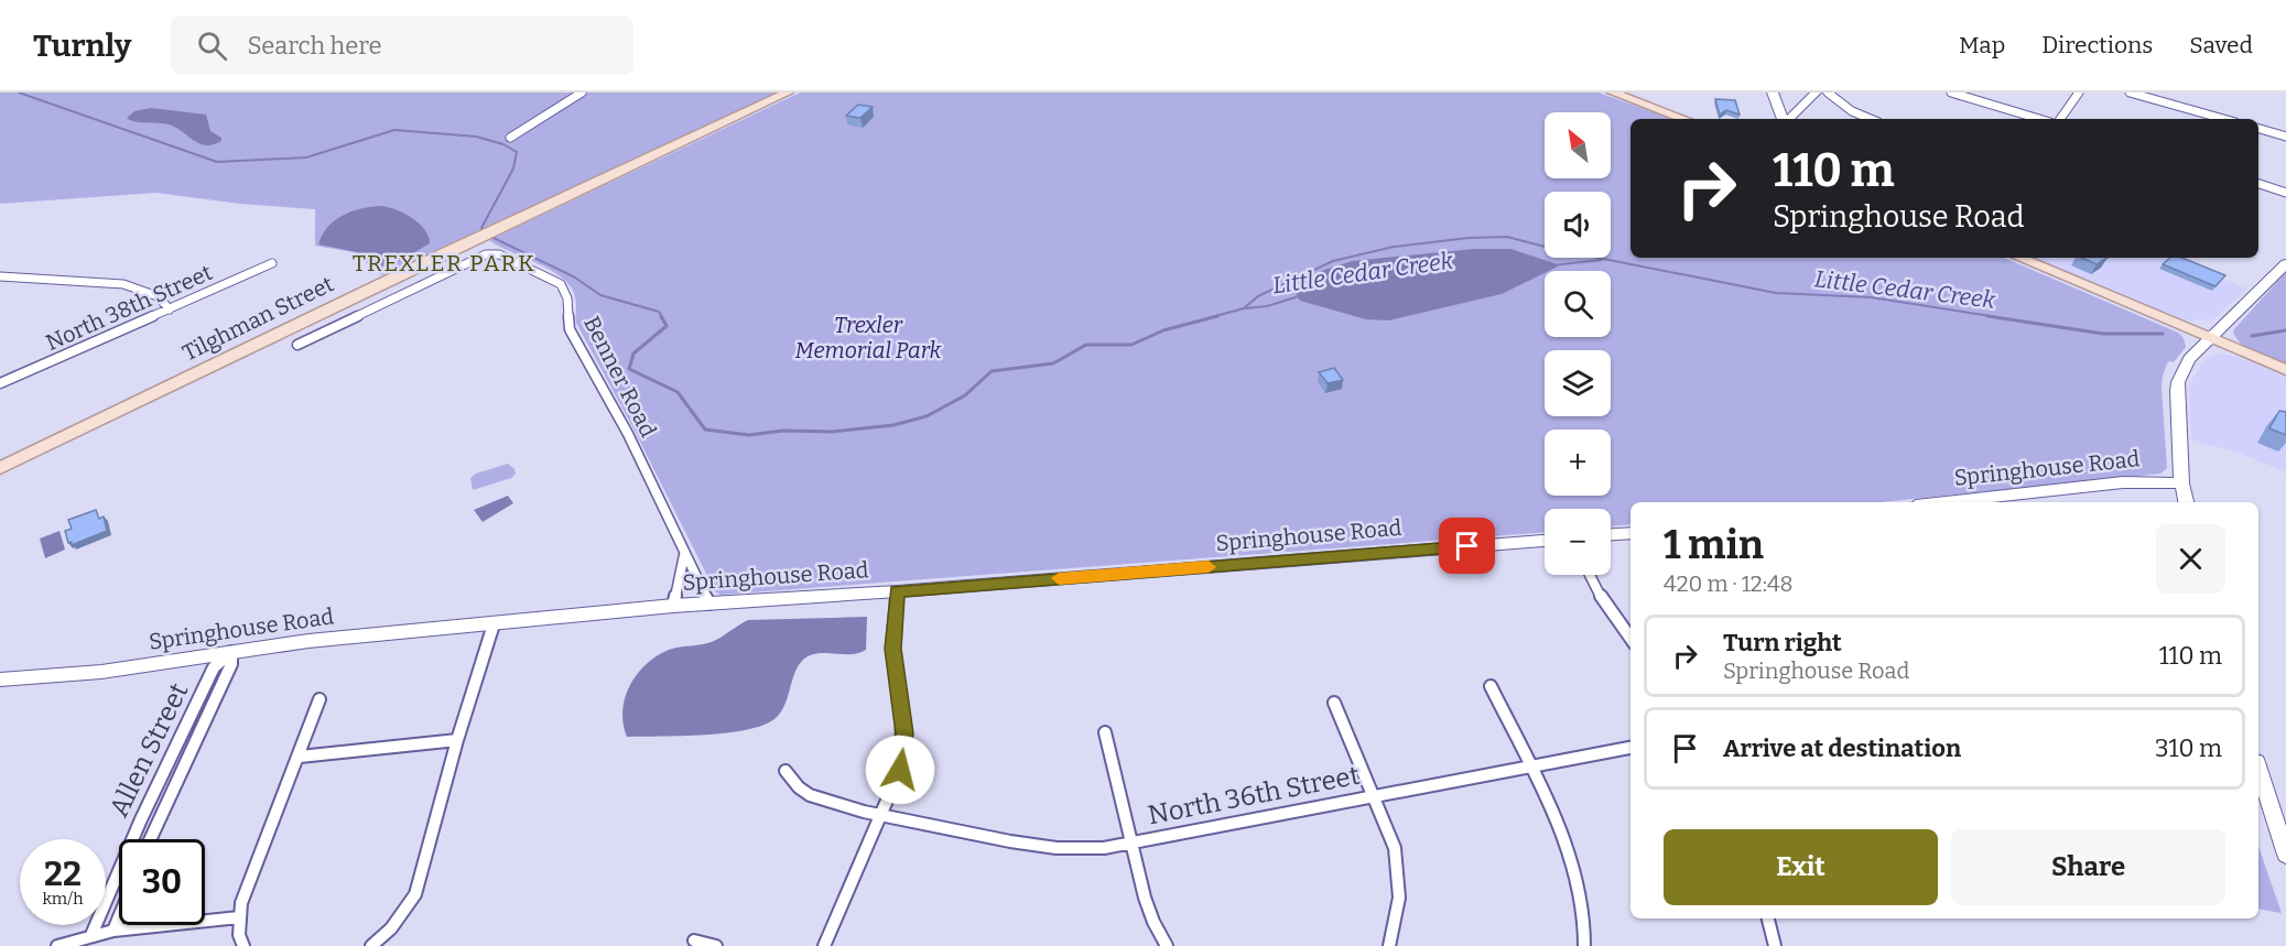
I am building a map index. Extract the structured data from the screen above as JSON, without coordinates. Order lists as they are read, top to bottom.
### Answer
{
  "streets": {
    "main road": ["Tilghman Street"],
    "street": [
      "North 38th Street",
      "Benner Road",
      "Springhouse Road",
      "Allen Street",
      "North 36th Street"
    ]
  },
  "crossings": [
    ["Benner Road", "Springhouse Road"],
    ["Springhouse Road", "Allen Street"]
  ],
  "districts": ["TREXLER PARK"],
  "water": ["Little Cedar Creek"],
  "parks": ["Trexler Memorial Park"],
  "north": "top left",
  "page": {
    "header": "Turnly",
    "search": "Search here",
    "nav": ["Map", "Directions", "Saved"],
    "map_buttons": ["+", "−"],
    "turn": ["110 m", "Springhouse Road"],
    "heading": ["1 min", "420 m · 12:48"],
    "list": [
      {
        "name": "Turn right",
        "note": "Springhouse Road",
        "value": "110 m"
      },
      {
        "name": "Arrive at destination",
        "value": "310 m"
      }
    ],
    "buttons": ["Exit", "Share"],
    "speed": "22 km/h",
    "limit": "30"
  }
}
